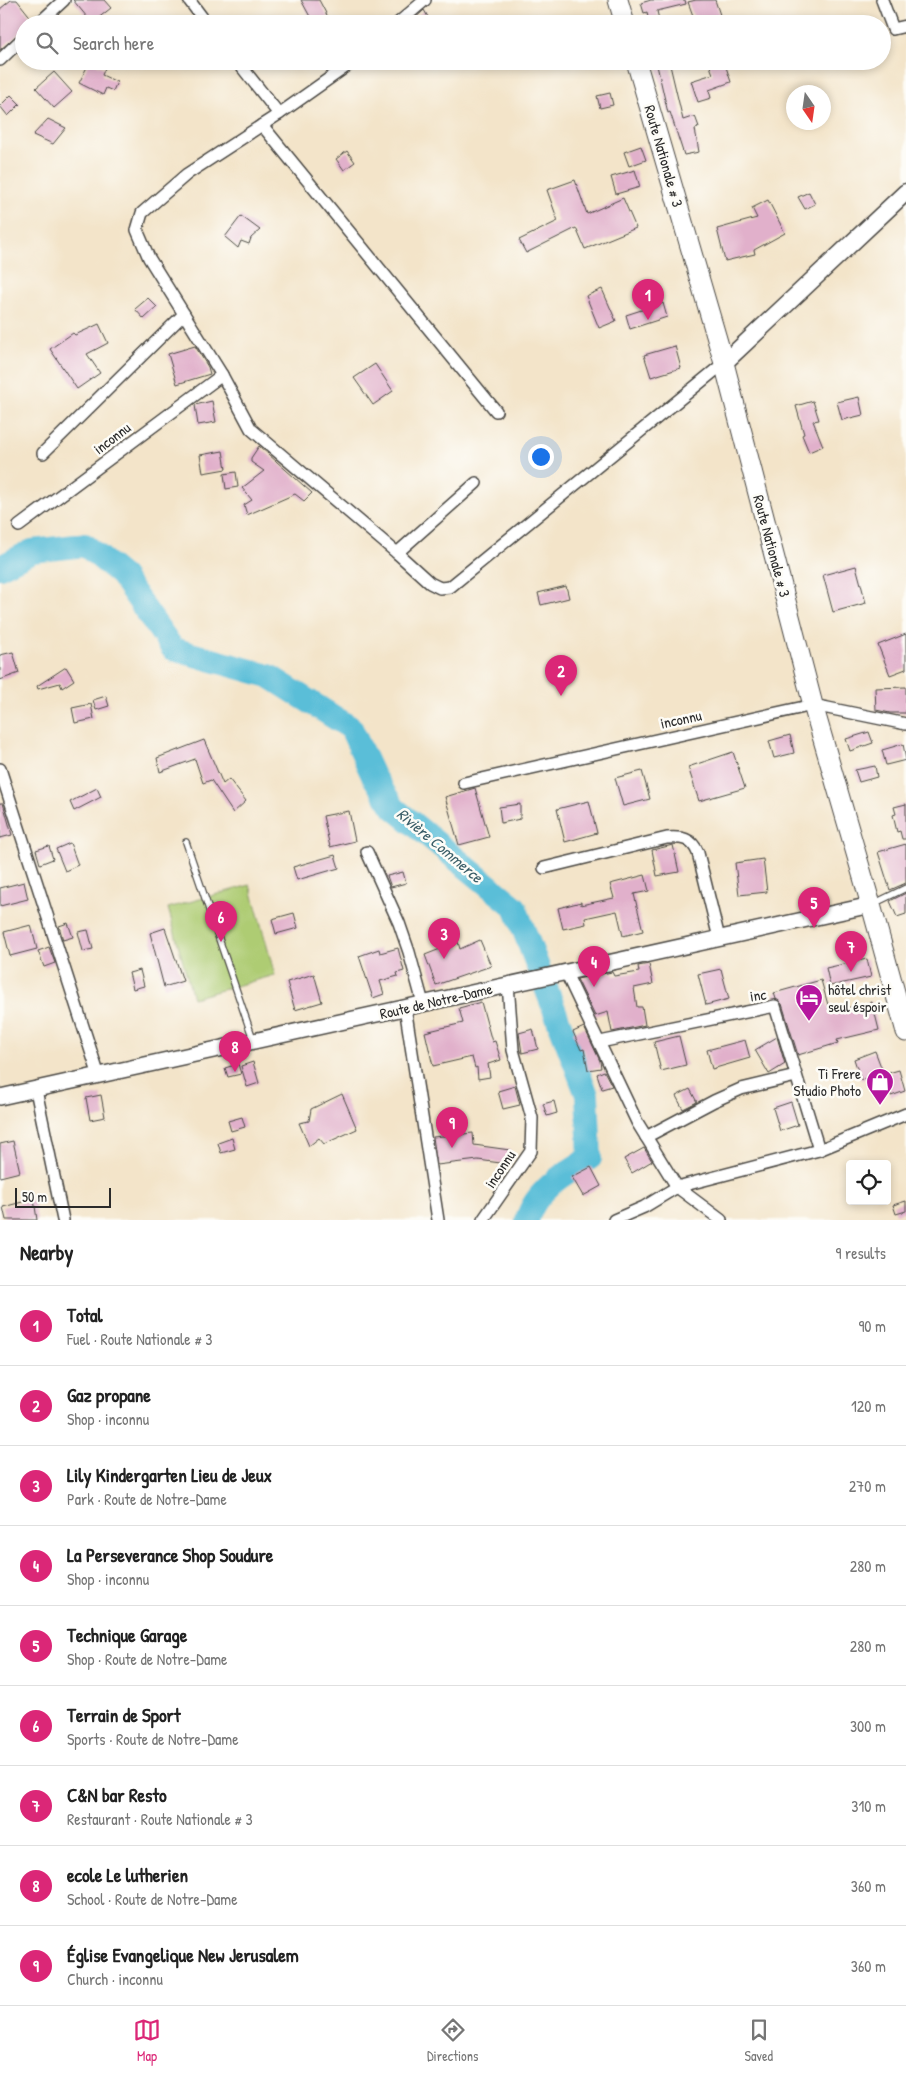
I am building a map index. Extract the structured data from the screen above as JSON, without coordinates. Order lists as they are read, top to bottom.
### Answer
{
  "streets": {
    "main road": ["Route Nationale # 3"],
    "street": ["inconnu", "inc", "Route de Notre-Dame"]
  },
  "crossings": [
    ["Route Nationale # 3", "inconnu"],
    ["Route Nationale # 3", "Route de Notre-Dame"],
    ["inconnu", "Route de Notre-Dame"]
  ],
  "water": ["Rivière Commerce"],
  "places": {
    "hotel": ["hôtel christ seul éspoir"],
    "shop": ["Ti Frere Studio Photo"]
  },
  "scale_bar": "50 m",
  "north": "bottom",
  "page": {
    "search": "Search here",
    "pins": [
      "1",
      "2",
      "5",
      "6",
      "3",
      "7",
      "4",
      "8",
      "9"
    ],
    "scale": "50 m",
    "heading": ["Nearby", "9 results"],
    "list": [
      {
        "mark": "1",
        "name": "Total",
        "note": "Fuel · Route Nationale # 3",
        "value": "90 m"
      },
      {
        "mark": "2",
        "name": "Gaz propane",
        "note": "Shop · inconnu",
        "value": "120 m"
      },
      {
        "mark": "3",
        "name": "Lily Kindergarten Lieu de Jeux",
        "note": "Park · Route de Notre-Dame",
        "value": "270 m"
      },
      {
        "mark": "4",
        "name": "La Perseverance Shop Soudure",
        "note": "Shop · inconnu",
        "value": "280 m"
      },
      {
        "mark": "5",
        "name": "Technique Garage",
        "note": "Shop · Route de Notre-Dame",
        "value": "280 m"
      },
      {
        "mark": "6",
        "name": "Terrain de Sport",
        "note": "Sports · Route de Notre-Dame",
        "value": "300 m"
      },
      {
        "mark": "7",
        "name": "C&N bar Resto",
        "note": "Restaurant · Route Nationale # 3",
        "value": "310 m"
      },
      {
        "mark": "8",
        "name": "ecole Le lutherien",
        "note": "School · Route de Notre-Dame",
        "value": "360 m"
      },
      {
        "mark": "9",
        "name": "Église Evangelique New Jerusalem",
        "note": "Church · inconnu",
        "value": "360 m"
      }
    ],
    "nav": ["Map", "Directions", "Saved"]
  }
}
